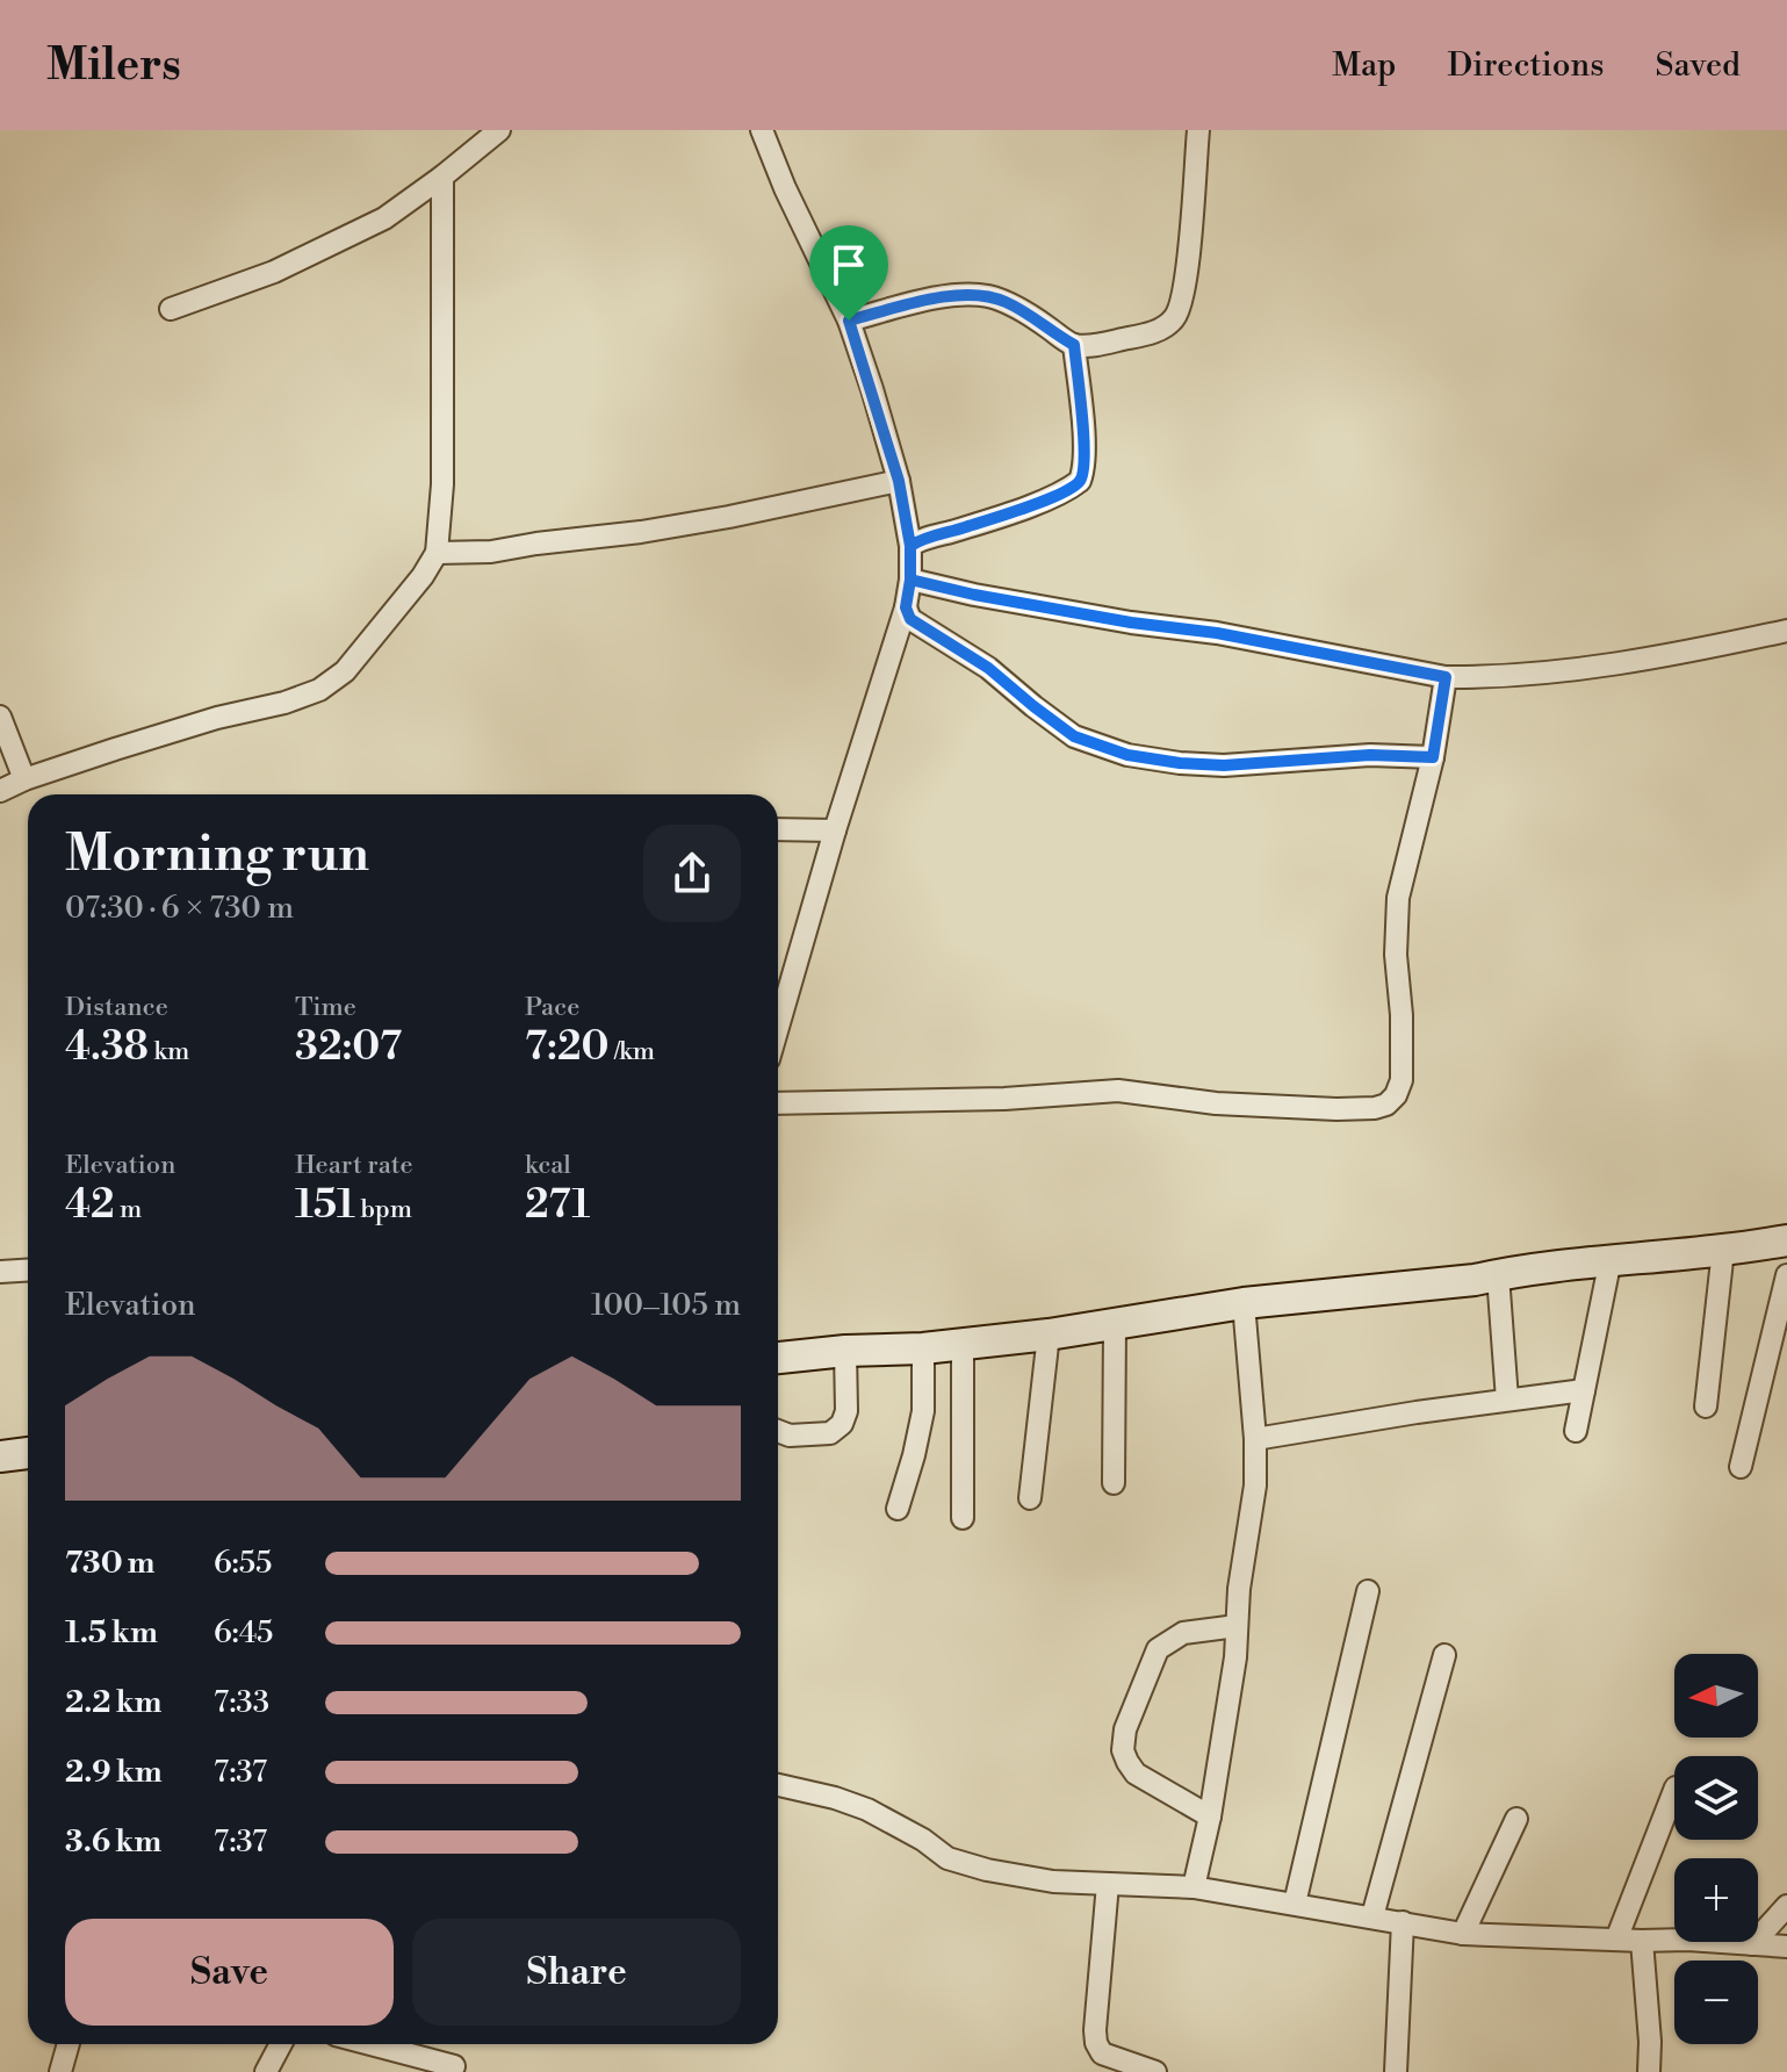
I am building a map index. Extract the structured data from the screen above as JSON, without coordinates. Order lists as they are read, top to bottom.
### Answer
{
  "north": "left",
  "page": {
    "header": "Milers",
    "nav": ["Map", "Directions", "Saved"],
    "heading": ["Morning run", "07:30 · 6 × 730 m"],
    "stats": [
      ["Distance", "4.38 km"],
      ["Time", "32:07"],
      ["Pace", "7:20 /km"],
      ["Elevation", "42 m"],
      ["Heart rate", "151 bpm"],
      ["kcal", "271"]
    ],
    "chart": ["Elevation", "100–105 m"],
    "list": [
      {
        "name": "730 m",
        "note": "6:55"
      },
      {
        "name": "1.5 km",
        "note": "6:45"
      },
      {
        "name": "2.2 km",
        "note": "7:33"
      },
      {
        "name": "2.9 km",
        "note": "7:37"
      },
      {
        "name": "3.6 km",
        "note": "7:37"
      }
    ],
    "map_buttons": ["+", "−"],
    "buttons": ["Save", "Share"]
  }
}
